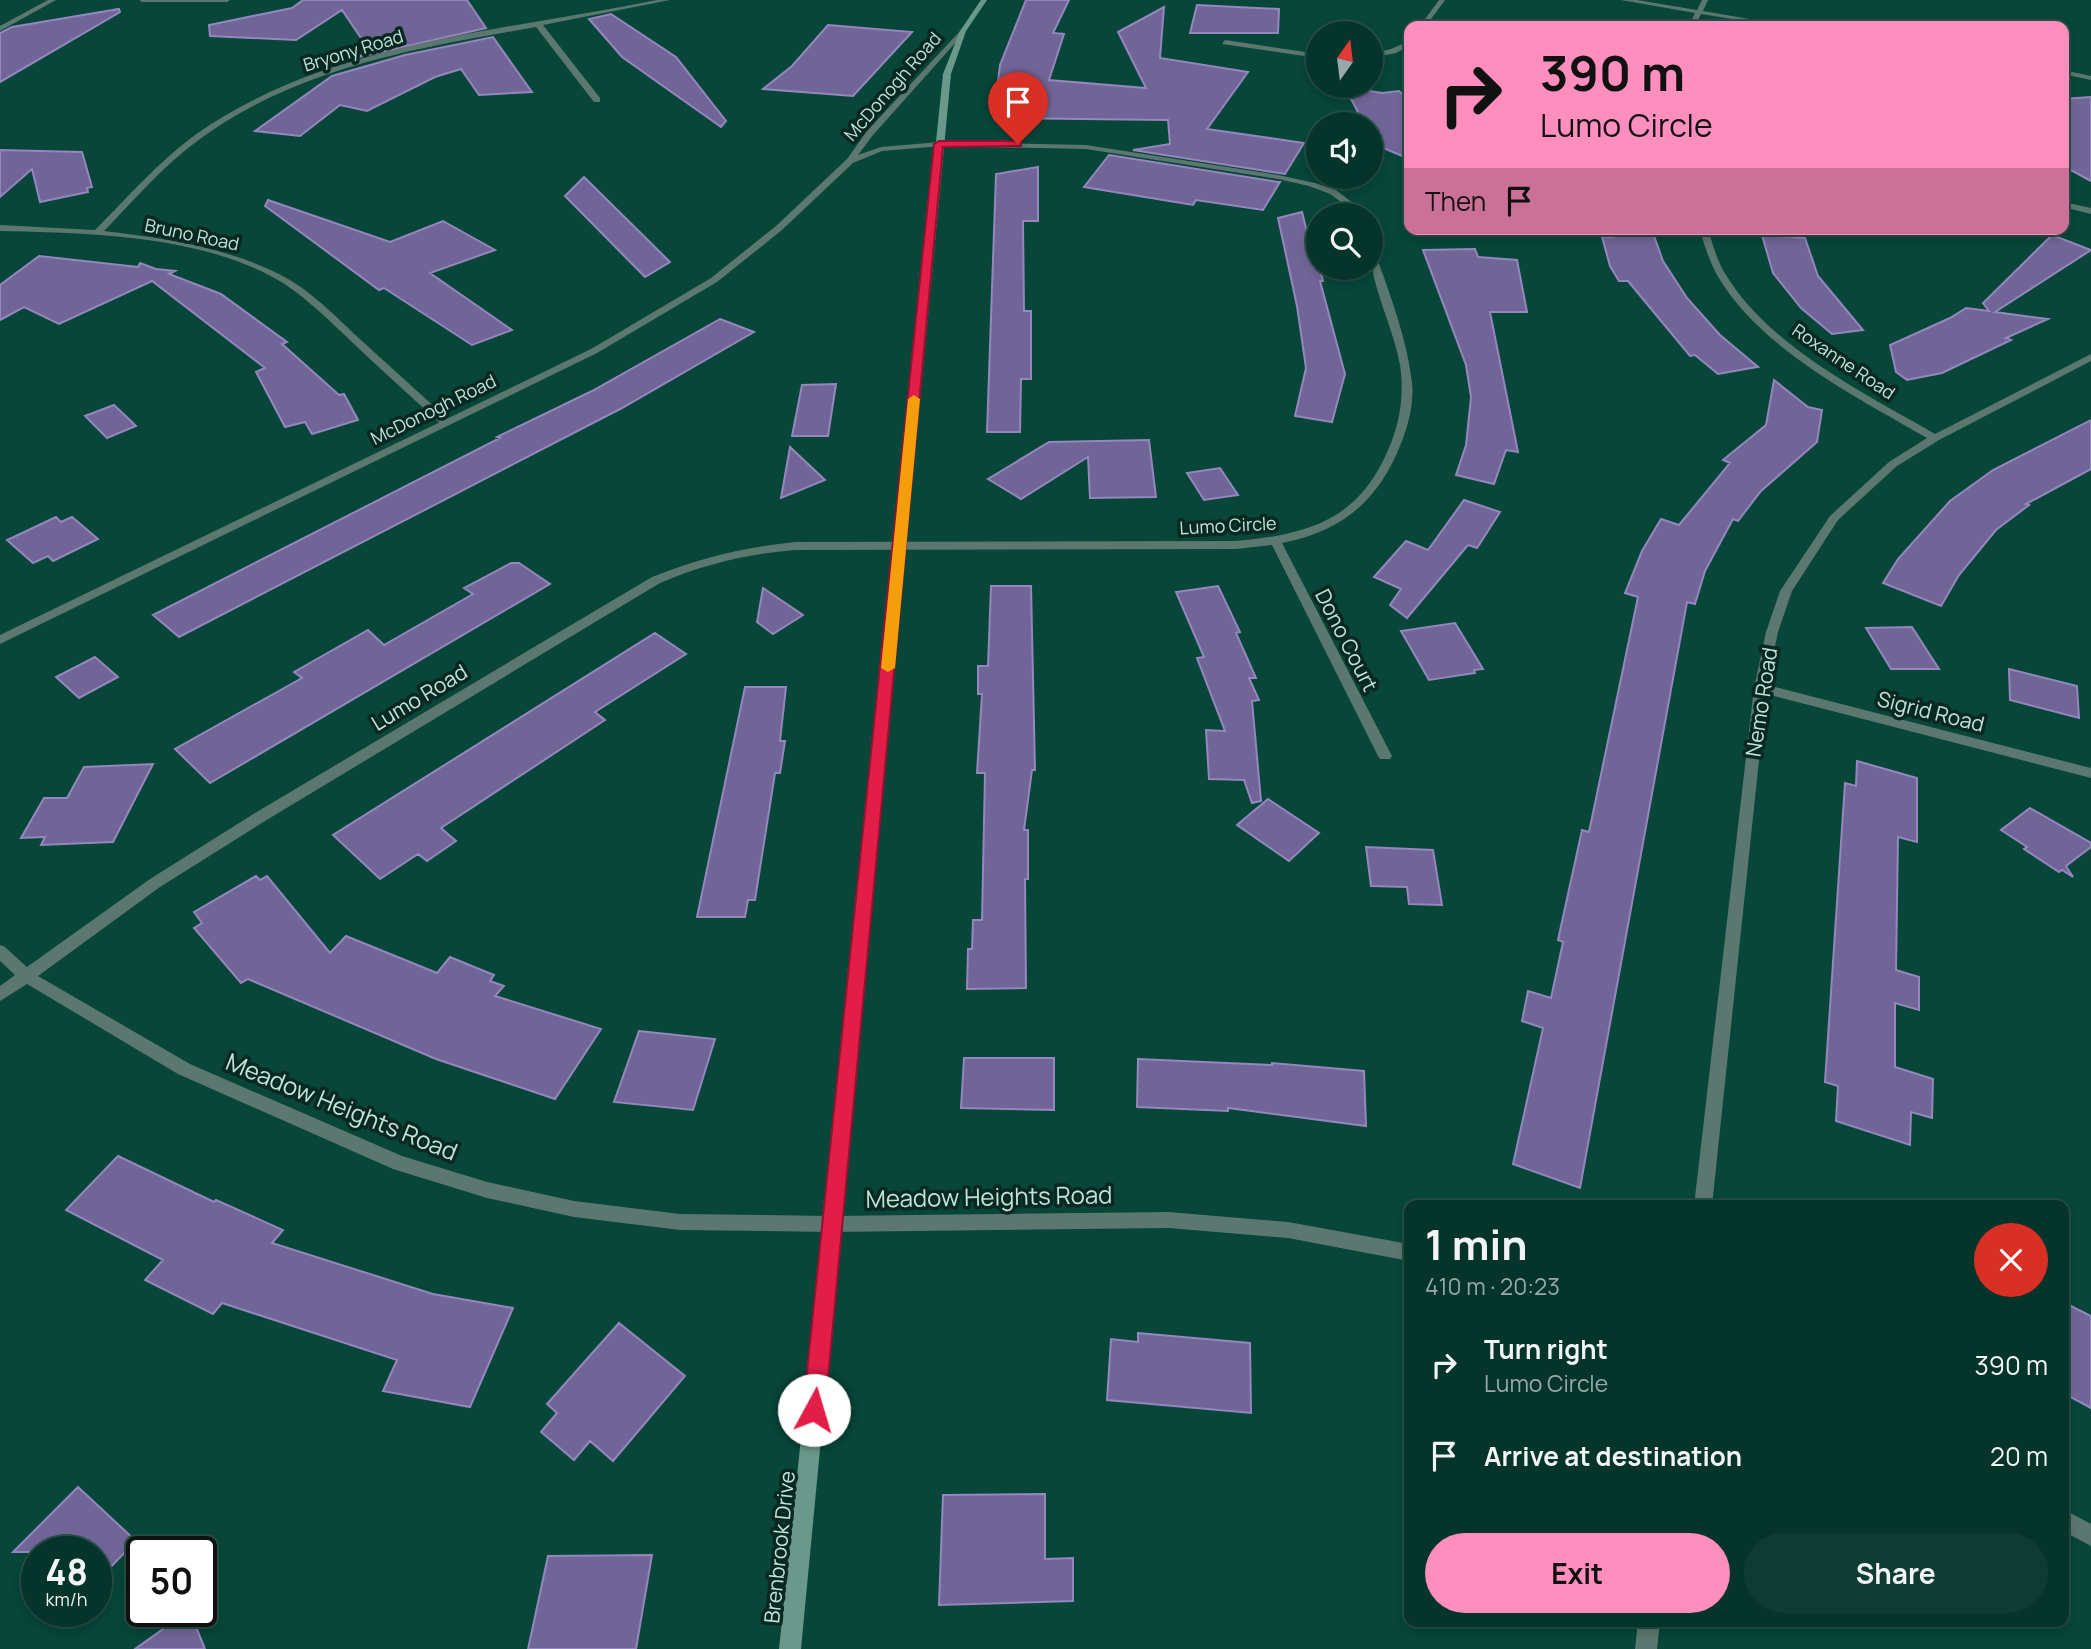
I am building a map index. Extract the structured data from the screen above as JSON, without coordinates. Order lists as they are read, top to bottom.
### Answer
{
  "streets": {
    "main road": ["McDonogh Road", "Brenbrook Drive"],
    "street": [
      "Bryony Road",
      "Bruno Road",
      "Roxanne Road",
      "Lumo Circle",
      "Dono Court",
      "Lumo Road",
      "Nemo Road",
      "Sigrid Road",
      "Meadow Heights Road"
    ]
  },
  "crossings": [
    ["Bryony Road", "Bruno Road"],
    ["McDonogh Road", "Bruno Road"],
    ["McDonogh Road", "Brenbrook Drive"],
    ["Roxanne Road", "Nemo Road"],
    ["Lumo Circle", "Dono Court"],
    ["Lumo Circle", "Lumo Road"],
    ["Lumo Circle", "Brenbrook Drive"],
    ["Lumo Road", "Meadow Heights Road"],
    ["Lumo Road", "Brenbrook Drive"],
    ["Nemo Road", "Sigrid Road"],
    ["Meadow Heights Road", "Brenbrook Drive"]
  ],
  "north": "top",
  "page": {
    "turn": ["390 m", "Lumo Circle"],
    "then": "Then",
    "heading": ["1 min", "410 m · 20:23"],
    "list": [
      {
        "name": "Turn right",
        "note": "Lumo Circle",
        "value": "390 m"
      },
      {
        "name": "Arrive at destination",
        "value": "20 m"
      }
    ],
    "buttons": ["Exit", "Share"],
    "speed": "48 km/h",
    "limit": "50"
  }
}
